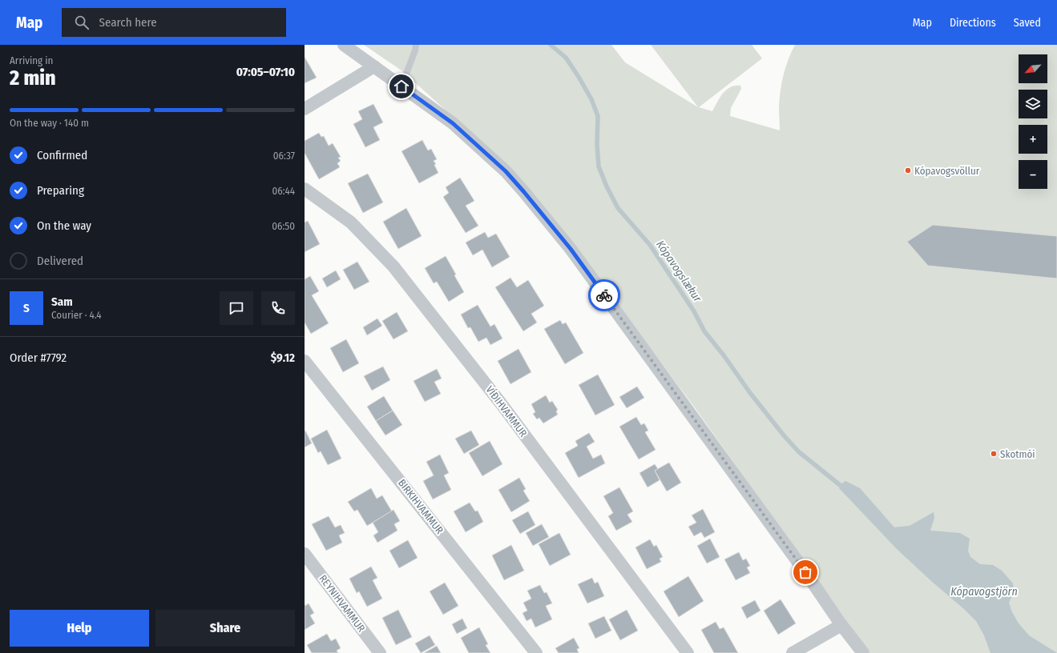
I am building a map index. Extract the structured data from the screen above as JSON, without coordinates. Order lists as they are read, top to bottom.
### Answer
{
  "streets": {
    "street": ["VÍÐIHVAMMUR", "BIRKIHVAMMUR", "REYNIHVAMMUR"]
  },
  "water": ["Kópavogslækur", "Kópavogstjörn"],
  "places": ["Kópavogsvöllur", "Skotmói"],
  "north": "bottom left",
  "page": {
    "header": "Map",
    "search": "Search here",
    "nav": ["Map", "Directions", "Saved"],
    "heading": ["2 min", "Arriving in", "07:05–07:10"],
    "panel": [
      "Sam",
      "Courier · 4.4",
      "Order #7792",
      "$9.12"
    ],
    "map_buttons": ["+", "−"],
    "bar": "On the way · 140 m",
    "list": [
      ["Confirmed", "06:37"],
      ["Preparing", "06:44"],
      ["On the way", "06:50"],
      "Delivered"
    ],
    "round": "S",
    "buttons": ["Help", "Share"]
  }
}
